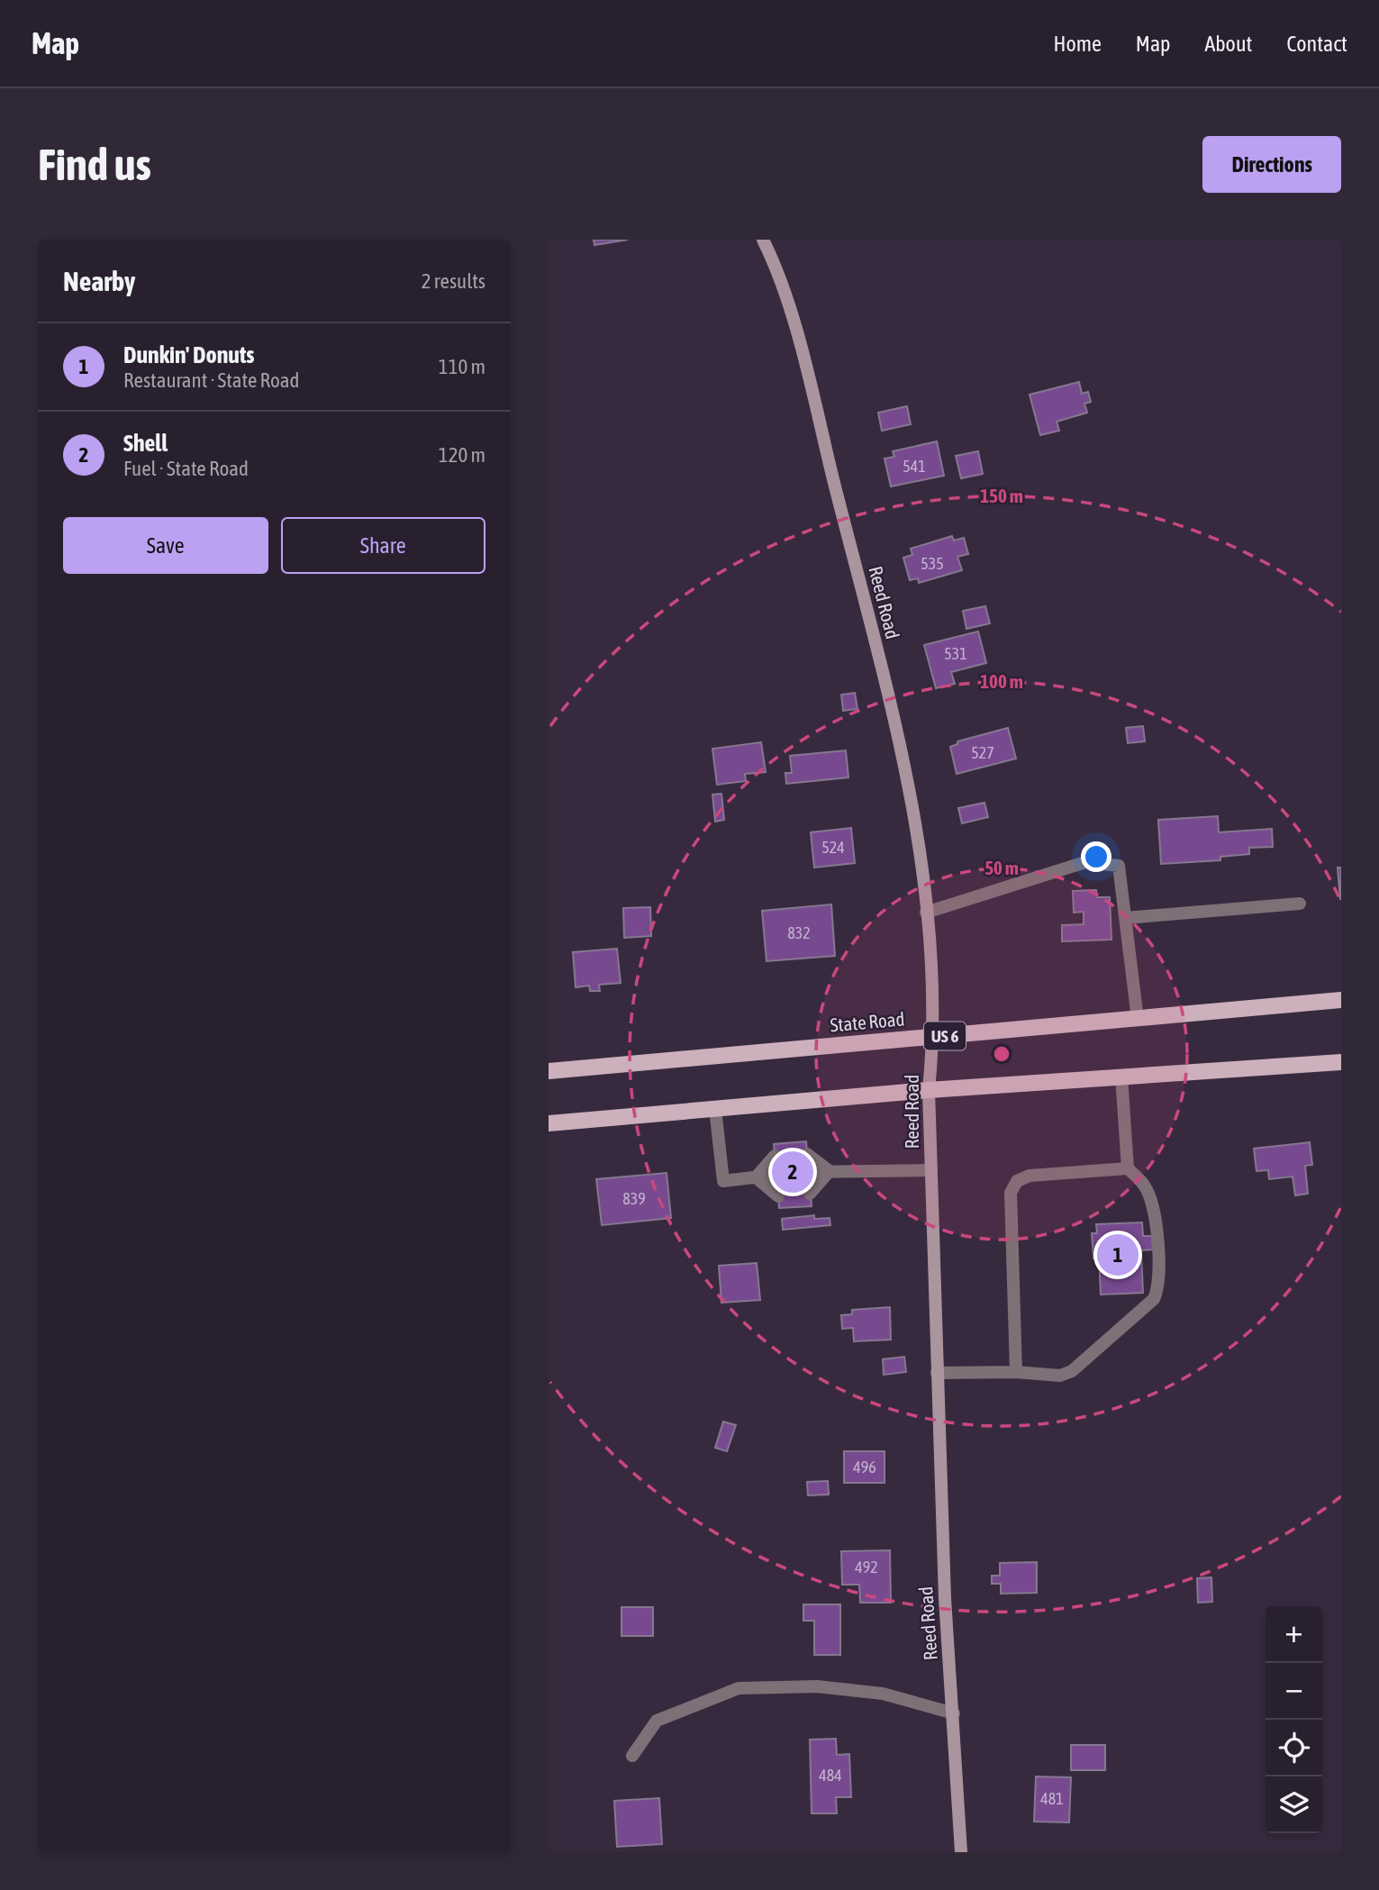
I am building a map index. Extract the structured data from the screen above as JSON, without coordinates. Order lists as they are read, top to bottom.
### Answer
{
  "streets": {
    "main road": ["State Road", "US 6"],
    "street": ["Reed Road"]
  },
  "crossings": [
    ["Reed Road", "State Road"]
  ],
  "house_numbers": [
    "541",
    "535",
    "531",
    "527",
    "524",
    "832",
    "839",
    "496",
    "492",
    "484",
    "481"
  ],
  "page": {
    "header": "Map",
    "nav": [
      "Home",
      "Map",
      "About",
      "Contact"
    ],
    "buttons": [
      "Directions",
      ["Save", "Share"]
    ],
    "title": "Find us",
    "heading": ["Nearby", "2 results"],
    "list": [
      {
        "mark": "1",
        "name": "Dunkin' Donuts",
        "note": "Restaurant · State Road",
        "value": "110 m"
      },
      {
        "mark": "2",
        "name": "Shell",
        "note": "Fuel · State Road",
        "value": "120 m"
      }
    ],
    "pins": ["2", "1"],
    "map_buttons": ["+", "−"]
  },
  "rings": ["150 m", "100 m", "50 m"]
}
